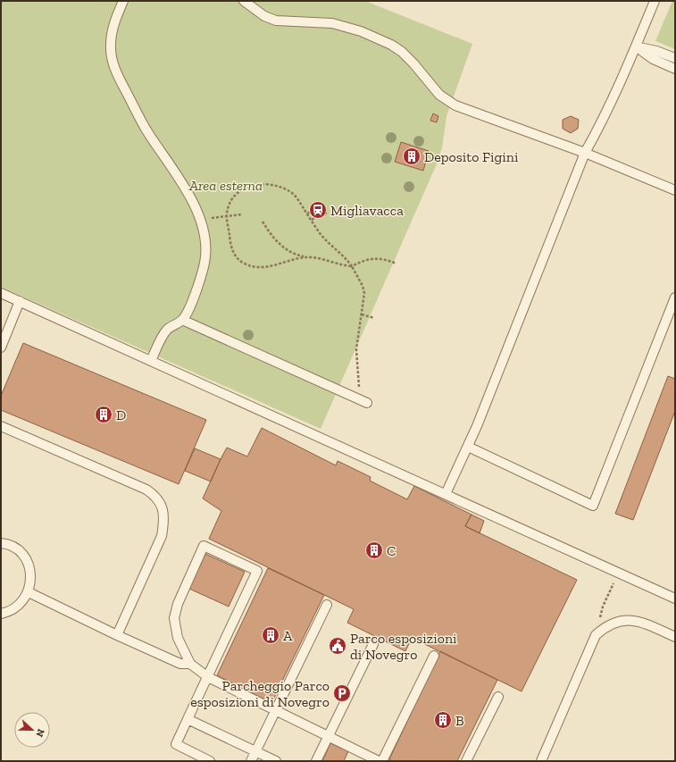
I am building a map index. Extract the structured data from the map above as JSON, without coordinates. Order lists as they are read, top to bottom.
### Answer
{
  "parks": ["Area esterna"],
  "places": {
    "building": [
      "Deposito Figini",
      "D",
      "C",
      "A",
      "B"
    ],
    "station": ["Migliavacca"],
    "public building": ["Parco esposizioni di Novegro"],
    "parking": ["Parcheggio Parco esposizioni di Novegro"]
  },
  "north": "right"
}
